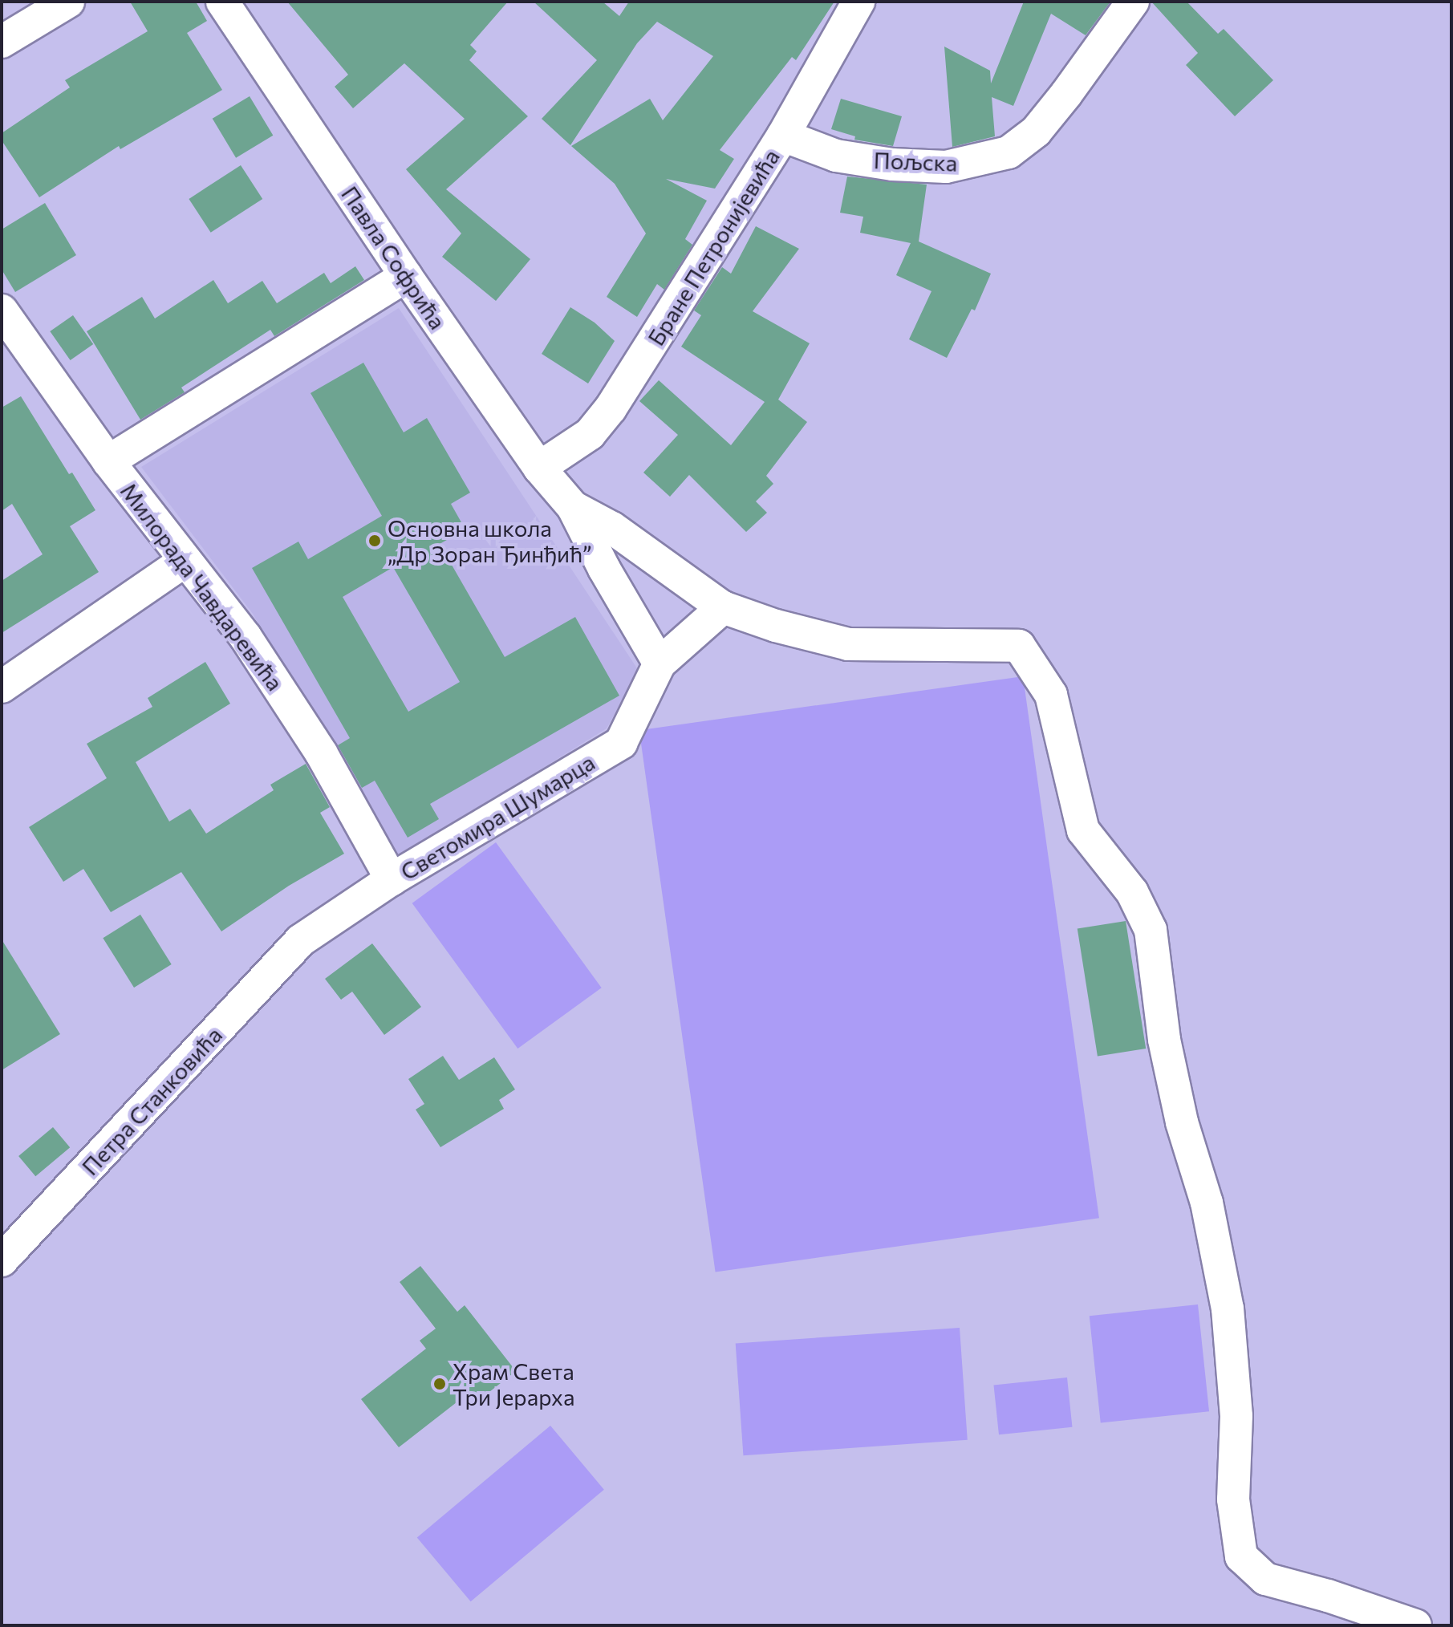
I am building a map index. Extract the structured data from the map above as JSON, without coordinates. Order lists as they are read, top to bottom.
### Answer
{
  "streets": {
    "street": [
      "Пољска",
      "Бране Петронијевића",
      "Павла Софрића",
      "Милорада Чавдаревића",
      "Светомира Шумарца",
      "Петра Станковића"
    ]
  },
  "crossings": [
    ["Пољска", "Бране Петронијевића"],
    ["Бране Петронијевића", "Павла Софрића"],
    ["Павла Софрића", "Милорада Чавдаревића"],
    ["Павла Софрића", "Светомира Шумарца"],
    ["Милорада Чавдаревића", "Светомира Шумарца"],
    ["Светомира Шумарца", "Петра Станковића"]
  ],
  "places": ["Основна школа „Др Зоран Ђинђић”", "Храм Света Три Јерарха"]
}
